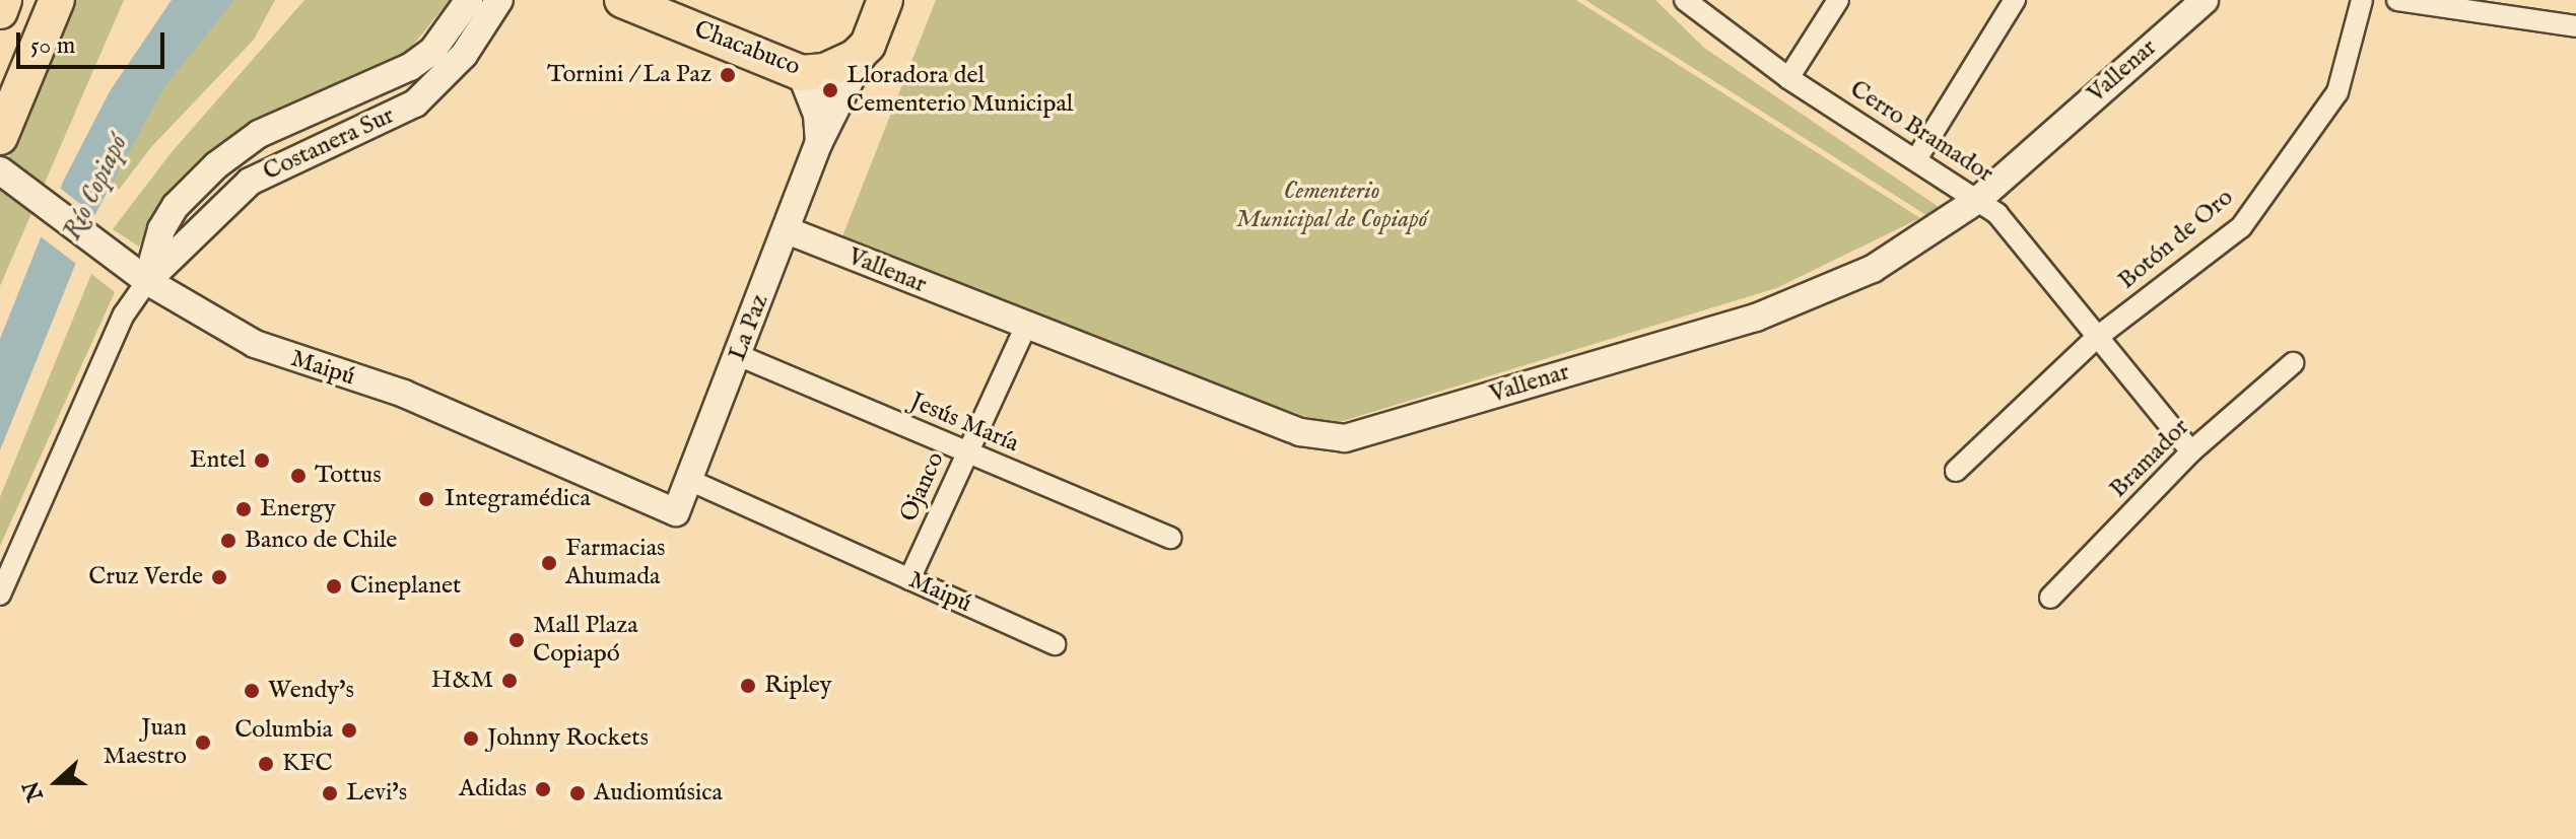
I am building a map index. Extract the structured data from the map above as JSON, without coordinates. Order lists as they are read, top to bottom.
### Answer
{
  "streets": {
    "highway": ["Chacabuco", "La Paz"],
    "street": [
      "Vallenar",
      "Cerro Bramador",
      "Costanera Sur",
      "Botón de Oro",
      "Maipú",
      "Jesús María",
      "Bramador",
      "Ojanco"
    ]
  },
  "crossings": [
    ["Chacabuco", "La Paz"],
    ["Vallenar", "Cerro Bramador"],
    ["Vallenar", "La Paz"],
    ["Vallenar", "Ojanco"],
    ["Cerro Bramador", "Botón de Oro"],
    ["Cerro Bramador", "Bramador"],
    ["Costanera Sur", "Maipú"],
    ["La Paz", "Maipú"],
    ["La Paz", "Jesús María"],
    ["Maipú", "Ojanco"],
    ["Jesús María", "Ojanco"]
  ],
  "water": ["Río Copiapó"],
  "parks": ["Cementerio Municipal de Copiapó"],
  "places": [
    "Tornini / La Paz",
    "Lloradora del Cementerio Municipal",
    "Entel",
    "Tottus",
    "Integramédica",
    "Energy",
    "Banco de Chile",
    "Farmacias Ahumada",
    "Cruz Verde",
    "Cineplanet",
    "Mall Plaza Copiapó",
    "H&M",
    "Ripley",
    "Wendy's",
    "Columbia",
    "Johnny Rockets",
    "Juan Maestro",
    "KFC",
    "Adidas",
    "Levi's",
    "Audiomúsica"
  ],
  "scale_bar": "50 m",
  "north": "left"
}
